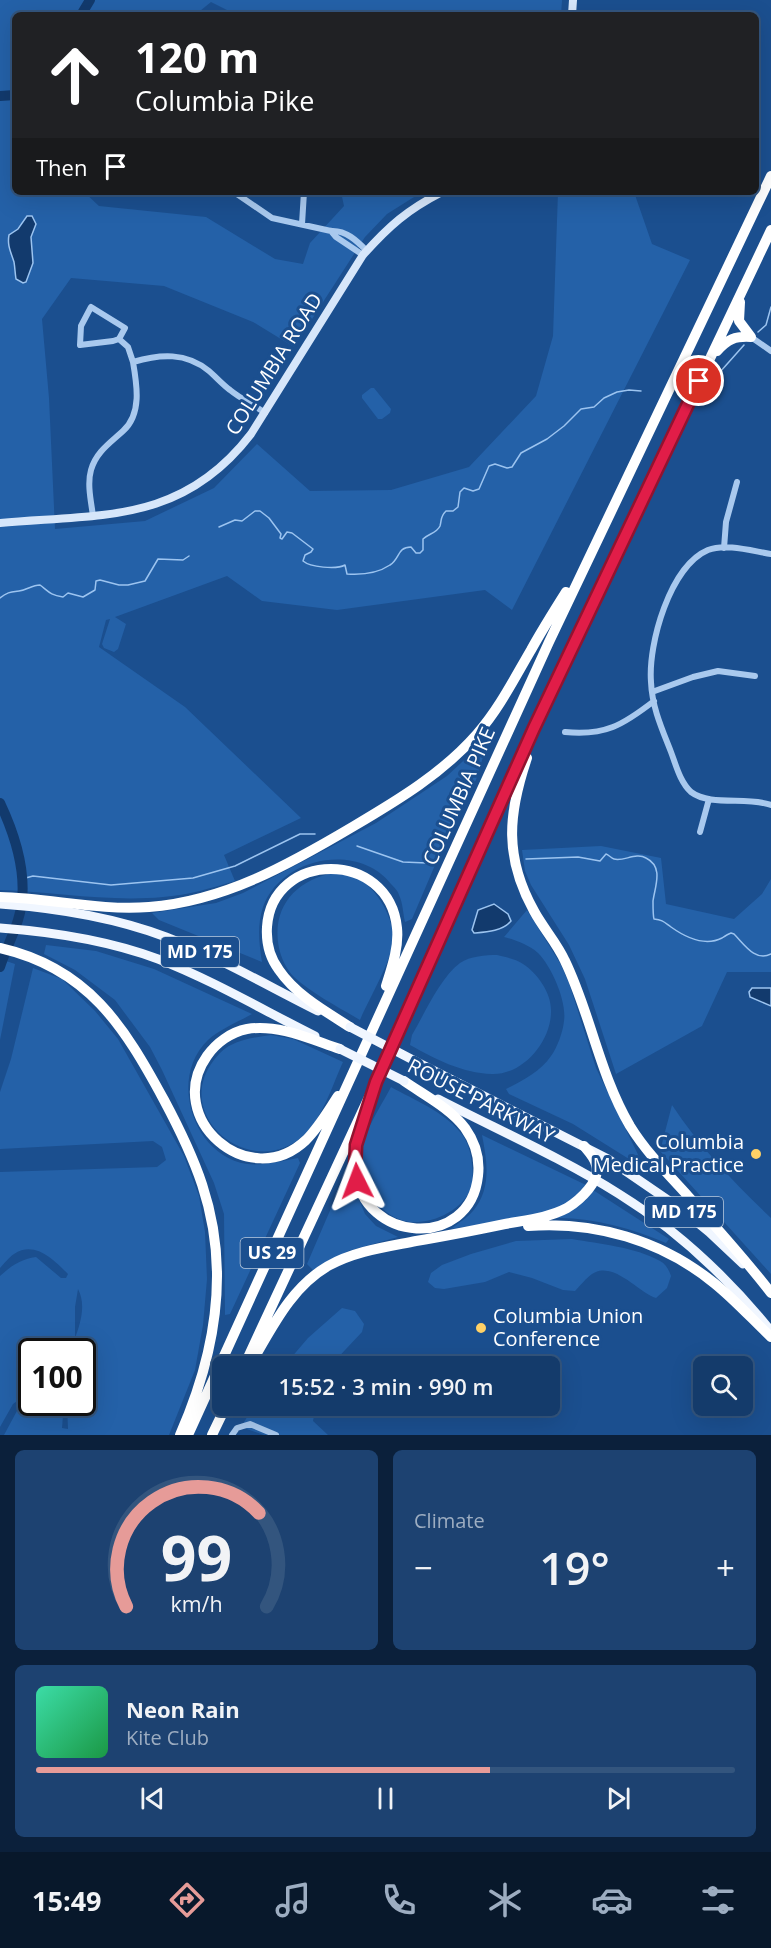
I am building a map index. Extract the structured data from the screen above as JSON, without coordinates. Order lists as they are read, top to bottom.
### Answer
{
  "streets": {
    "highway": ["COLUMBIA PIKE", "US 29"],
    "main road": ["COLUMBIA ROAD", "MD 175", "ROUSE PARKWAY"]
  },
  "places": ["Columbia Medical Practice", "Columbia Union Conference"],
  "page": {
    "turn": ["120 m", "Columbia Pike"],
    "then": "Then",
    "limit": "100",
    "trip": "15:52 · 3 min · 990 m",
    "tile": "Climate",
    "heat": ["−", "19°", "+"],
    "song": ["Neon Rain", "Kite Club"],
    "tabs": "15:49",
    "gauge": ["99", "km/h"]
  }
}
